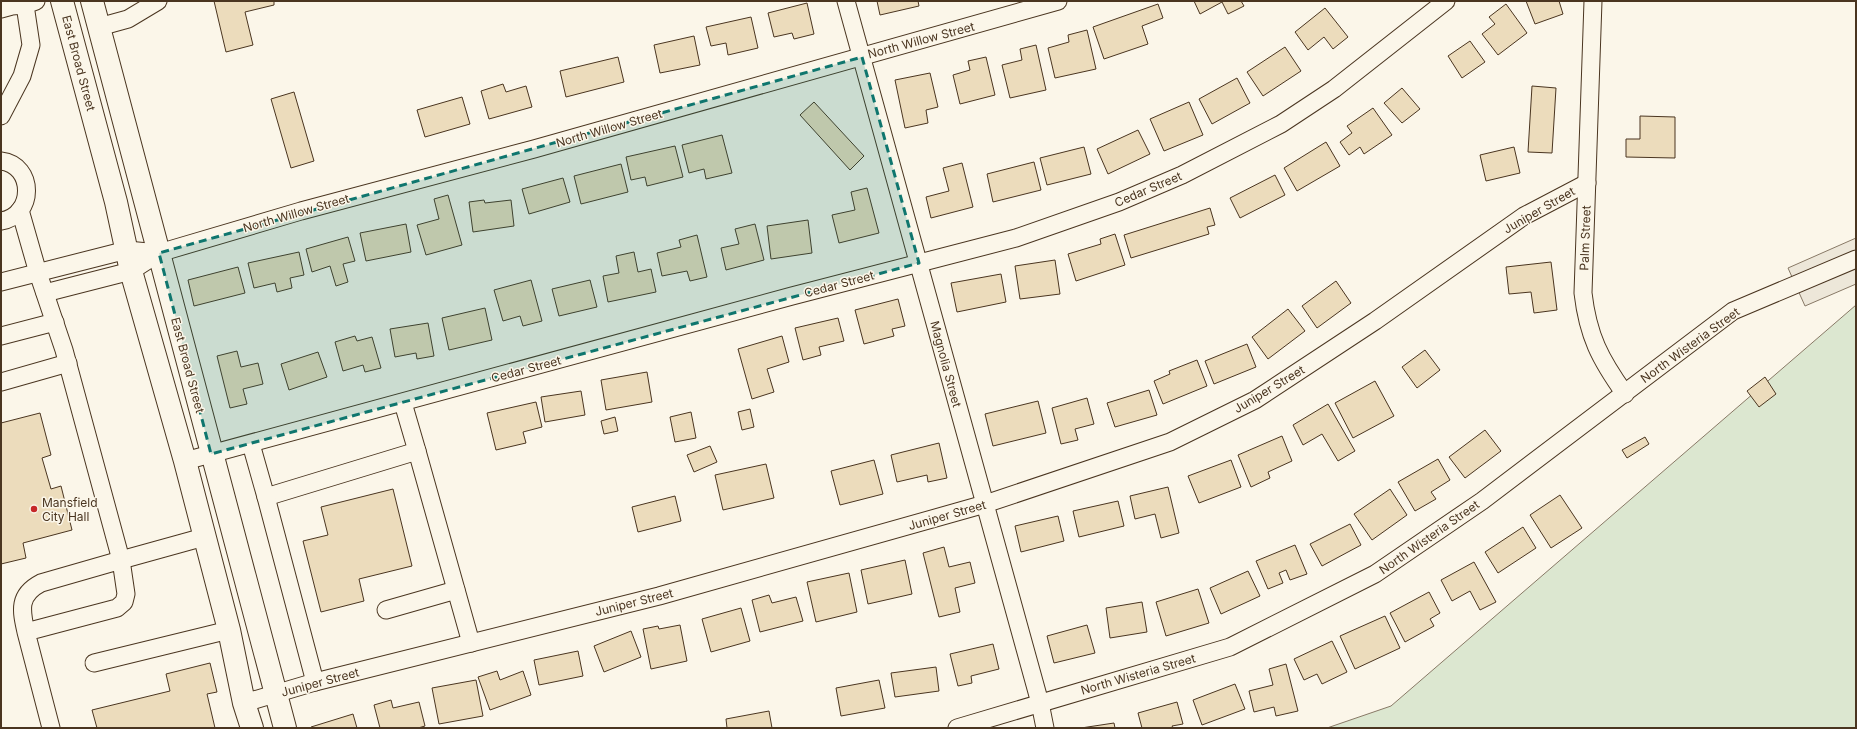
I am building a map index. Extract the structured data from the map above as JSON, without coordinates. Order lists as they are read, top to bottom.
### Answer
{
  "streets": {
    "main road": ["East Broad Street"],
    "street": [
      "North Willow Street",
      "Cedar Street",
      "Juniper Street",
      "Palm Street",
      "North Wisteria Street",
      "Magnolia Street"
    ]
  },
  "crossings": [
    ["North Willow Street", "East Broad Street"],
    ["North Willow Street", "Magnolia Street"],
    ["East Broad Street", "Cedar Street"],
    ["East Broad Street", "Juniper Street"],
    ["Cedar Street", "Magnolia Street"],
    ["Juniper Street", "Palm Street"],
    ["Juniper Street", "Magnolia Street"],
    ["Palm Street", "North Wisteria Street"],
    ["North Wisteria Street", "Magnolia Street"]
  ],
  "places": ["Mansfield City Hall"]
}
